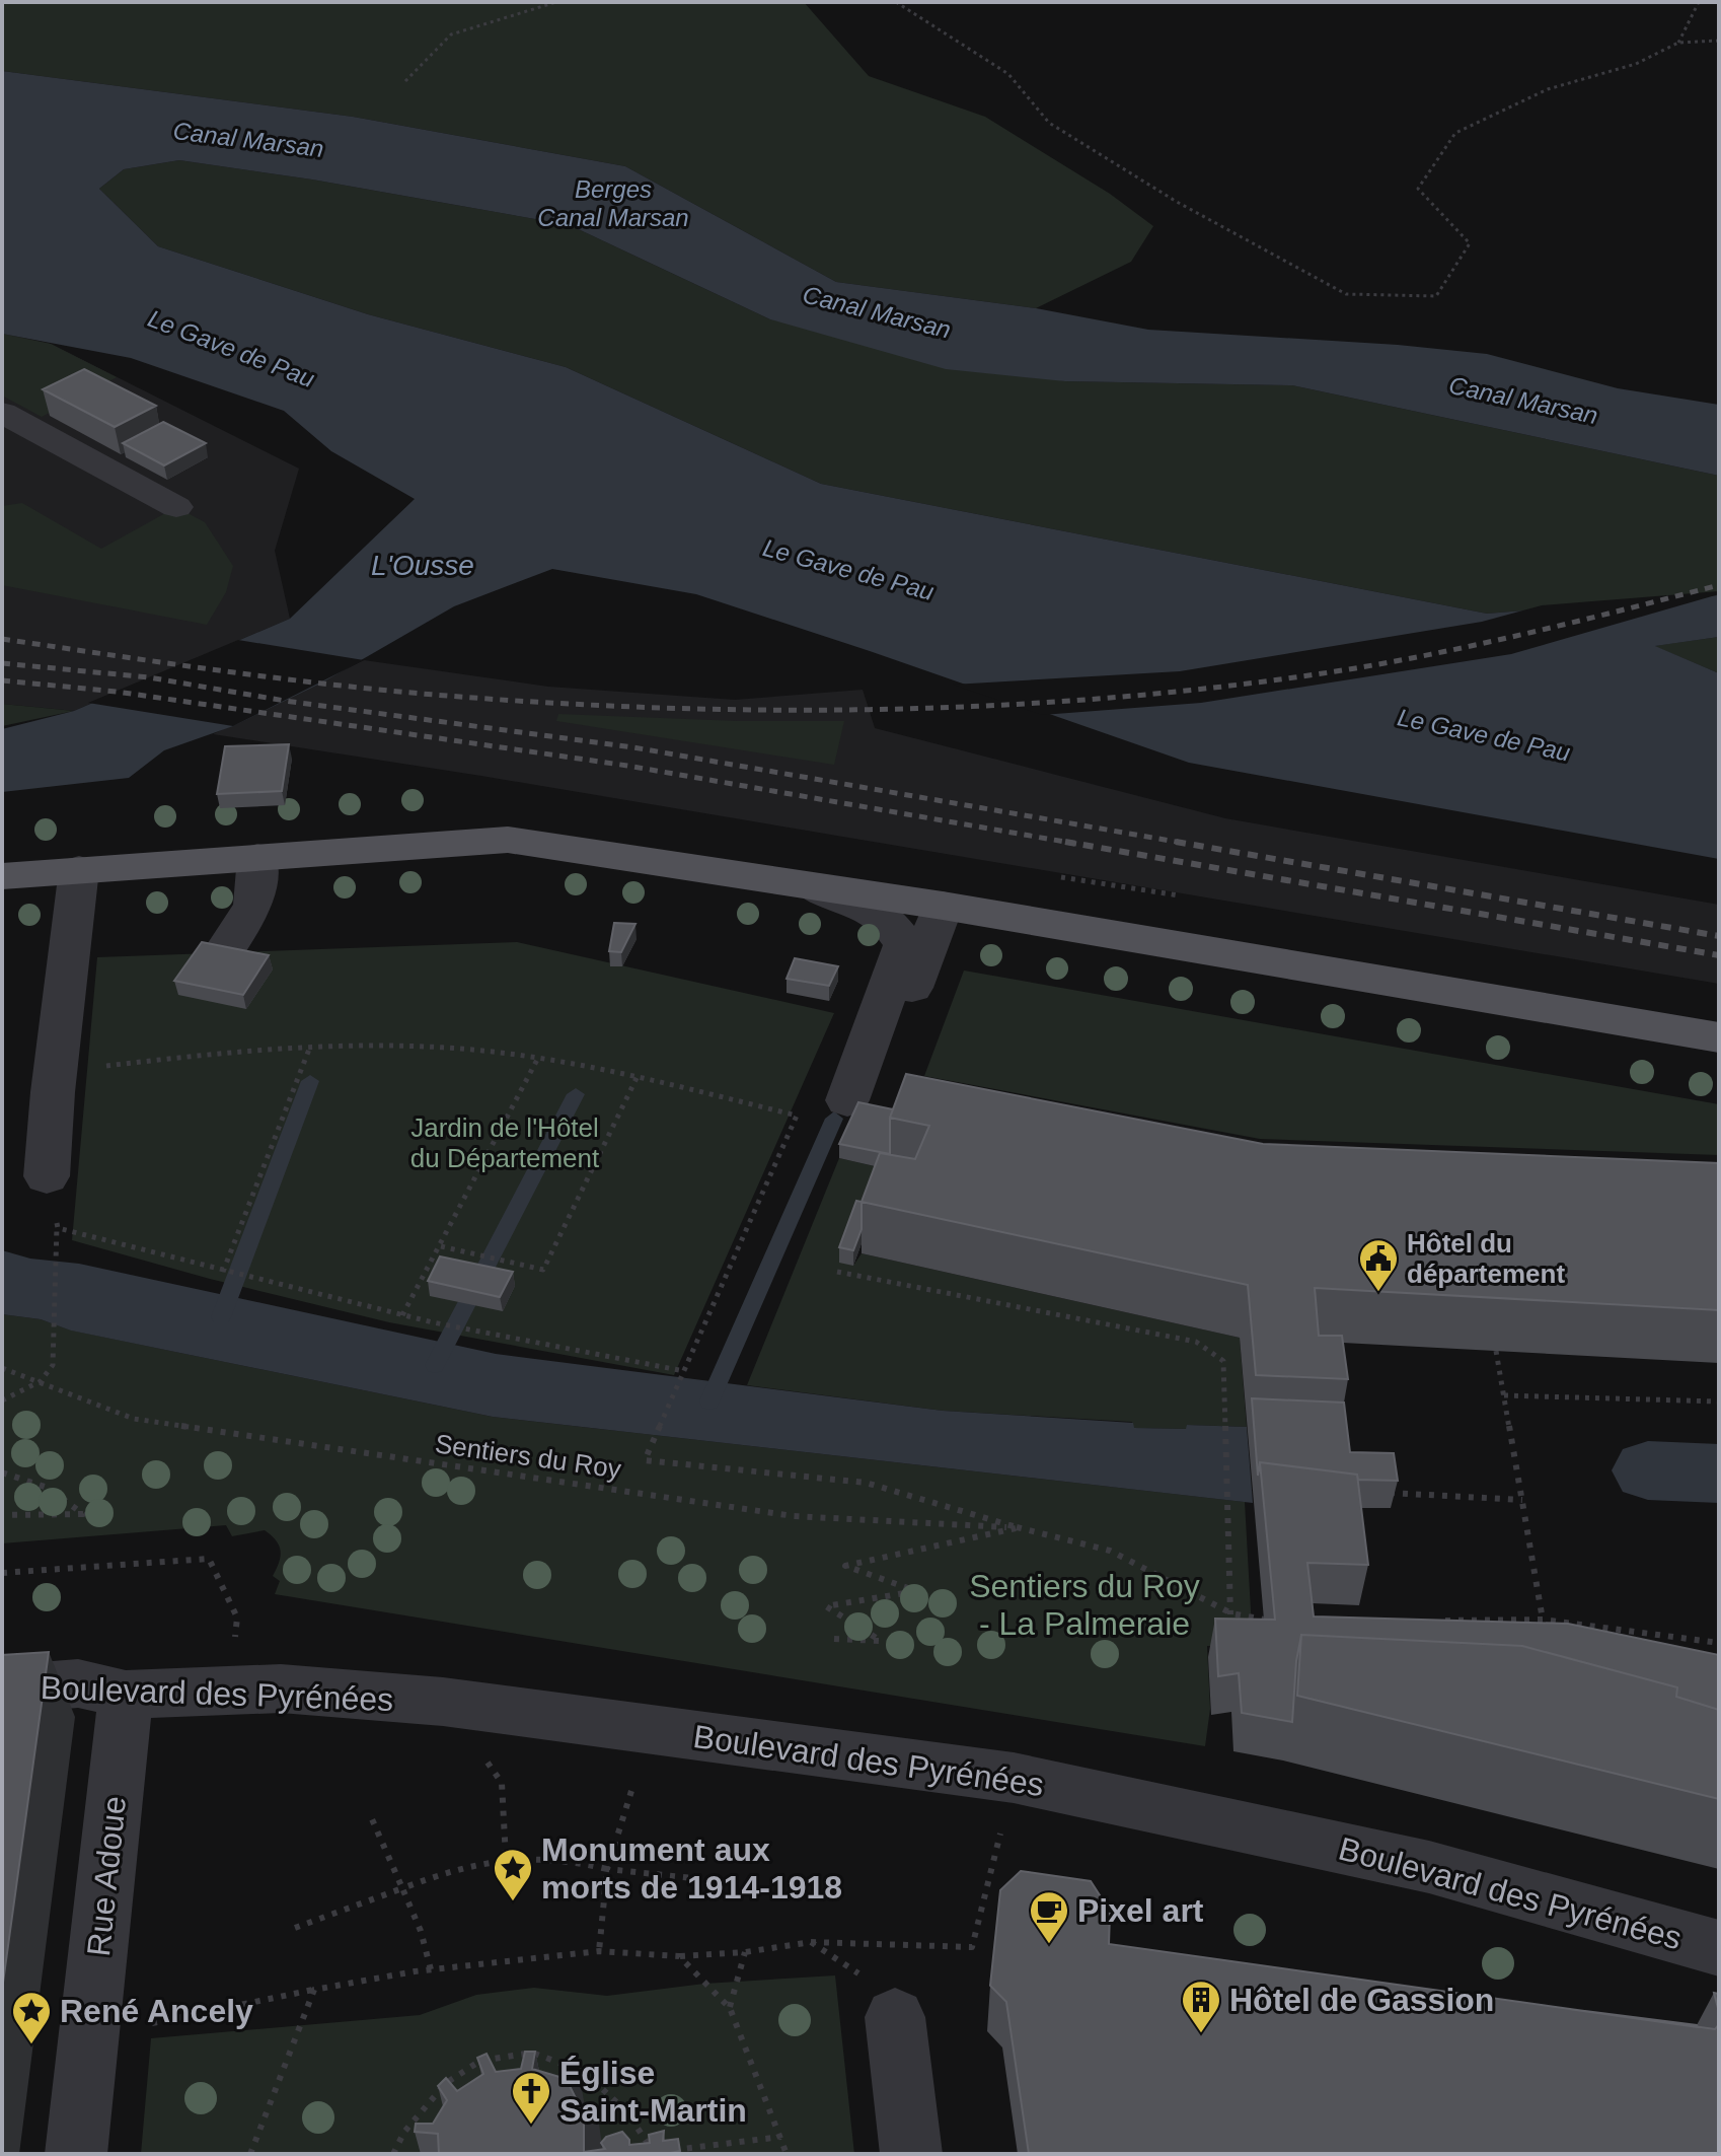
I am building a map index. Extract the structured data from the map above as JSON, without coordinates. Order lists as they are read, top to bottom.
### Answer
{
  "streets": {
    "street": ["Boulevard des Pyrénées", "Rue Adoue"],
    "path": ["Sentiers du Roy"]
  },
  "crossings": [
    ["Boulevard des Pyrénées", "Rue Adoue"]
  ],
  "water": [
    "Canal Marsan",
    "Berges Canal Marsan",
    "Le Gave de Pau",
    "L'Ousse"
  ],
  "parks": ["Jardin de l'Hôtel du Département", "Sentiers du Roy - La Palmeraie"],
  "places": {
    "public building": ["Hôtel du département"],
    "place": ["Monument aux morts de 1914-1918", "René Ancely"],
    "cafe": ["Pixel art"],
    "building": ["Hôtel de Gassion"],
    "church": ["Église Saint-Martin"]
  }
}
